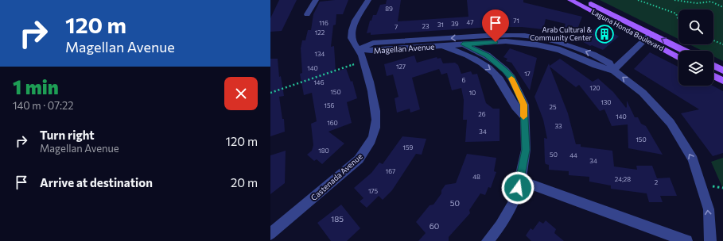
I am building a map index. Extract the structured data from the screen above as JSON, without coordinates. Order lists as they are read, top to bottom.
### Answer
{
  "streets": {
    "main road": ["Laguna Honda Boulevard"],
    "street": ["Magellan Avenue", "Castenada Avenue"]
  },
  "crossings": [
    ["Magellan Avenue", "Castenada Avenue"]
  ],
  "places": {
    "building": ["Arab Cultural & Community Center"]
  },
  "house_numbers": [
    "89",
    "71",
    "47",
    "116",
    "39",
    "31",
    "23",
    "7",
    "122",
    "134",
    "127",
    "140",
    "17",
    "6",
    "146",
    "120",
    "150",
    "10",
    "130",
    "156",
    "25",
    "26",
    "140",
    "160",
    "33",
    "34",
    "150",
    "159",
    "180",
    "50",
    "44",
    "34",
    "167",
    "48",
    "24;28",
    "2",
    "175",
    "50",
    "185",
    "60"
  ],
  "page": {
    "turn": ["120 m", "Magellan Avenue"],
    "heading": ["1 min", "140 m · 07:22"],
    "list": [
      {
        "name": "Turn right",
        "note": "Magellan Avenue",
        "value": "120 m"
      },
      {
        "name": "Arrive at destination",
        "value": "20 m"
      }
    ]
  }
}
